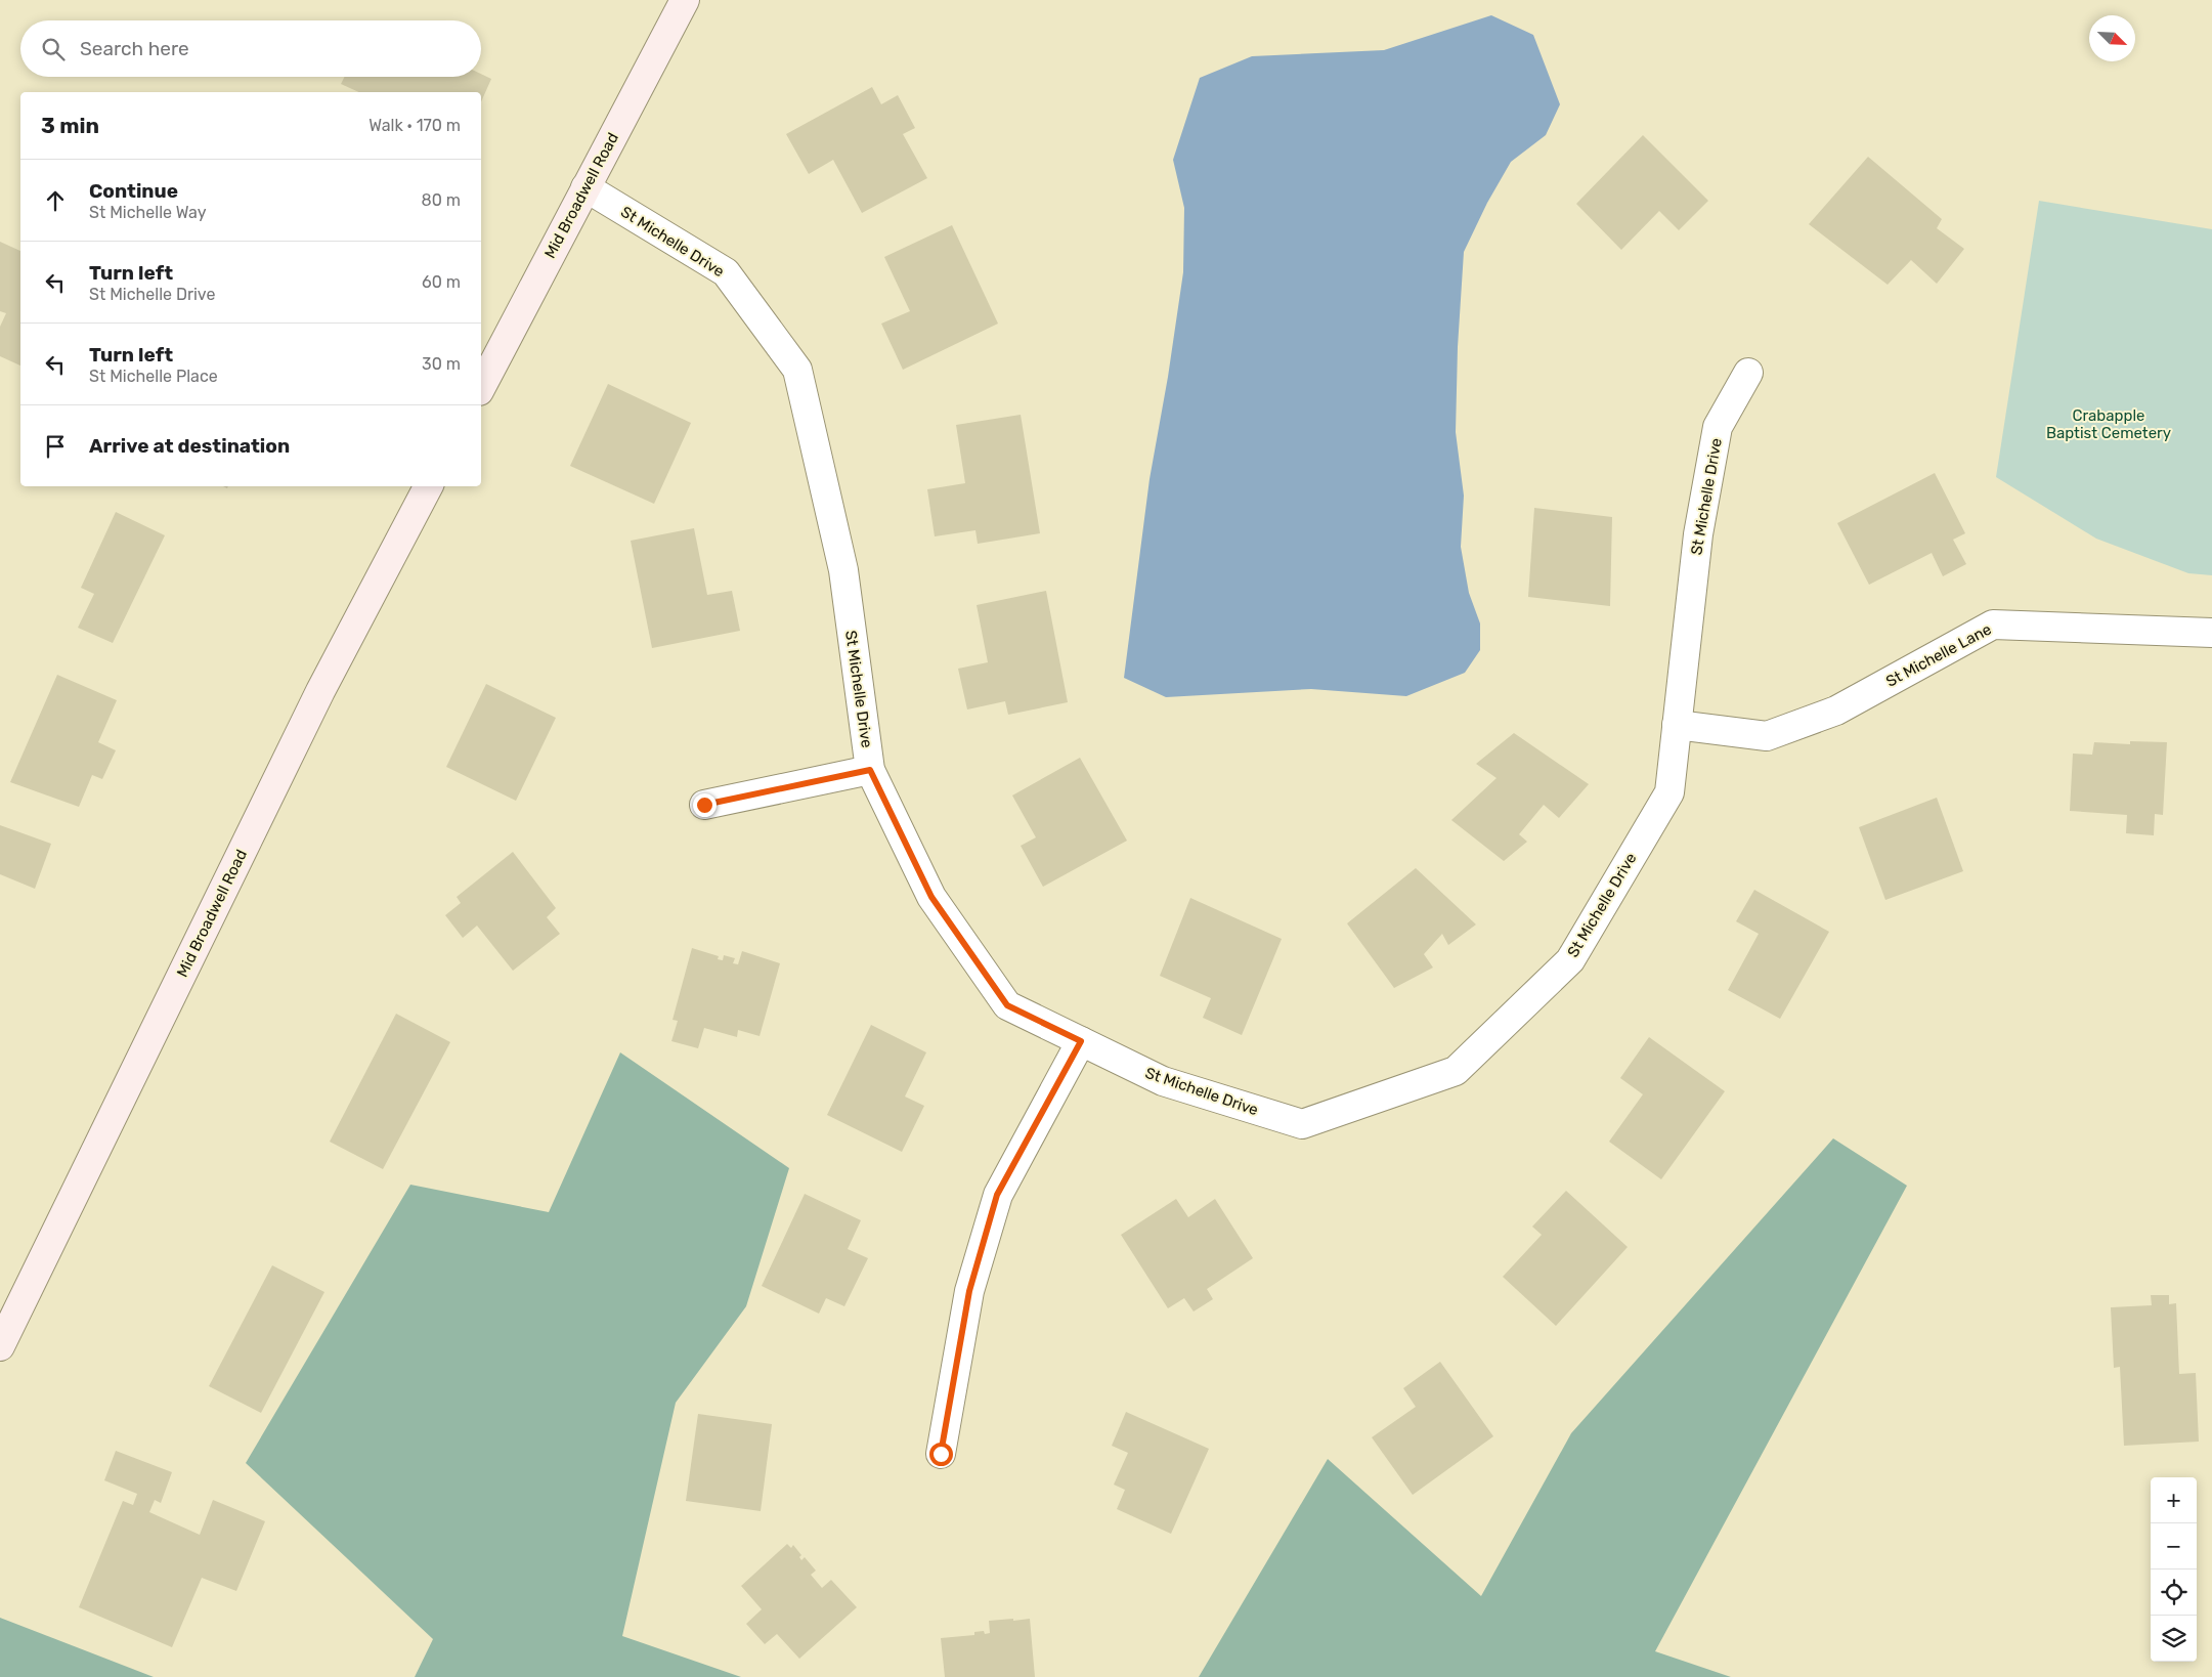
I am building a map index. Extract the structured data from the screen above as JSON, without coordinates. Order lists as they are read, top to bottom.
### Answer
{
  "streets": {
    "street": ["Mid Broadwell Road", "St Michelle Drive", "St Michelle Lane"]
  },
  "crossings": [
    ["Mid Broadwell Road", "St Michelle Drive"],
    ["St Michelle Drive", "St Michelle Lane"]
  ],
  "parks": ["Crabapple Baptist Cemetery"],
  "north": "bottom right",
  "page": {
    "search": "Search here",
    "heading": ["3 min", "Walk · 170 m"],
    "list": [
      ["Continue", "St Michelle Way", "80 m"],
      ["Turn left", "St Michelle Drive", "60 m"],
      ["Turn left", "St Michelle Place", "30 m"],
      "Arrive at destination"
    ],
    "map_buttons": ["+", "−"]
  }
}
